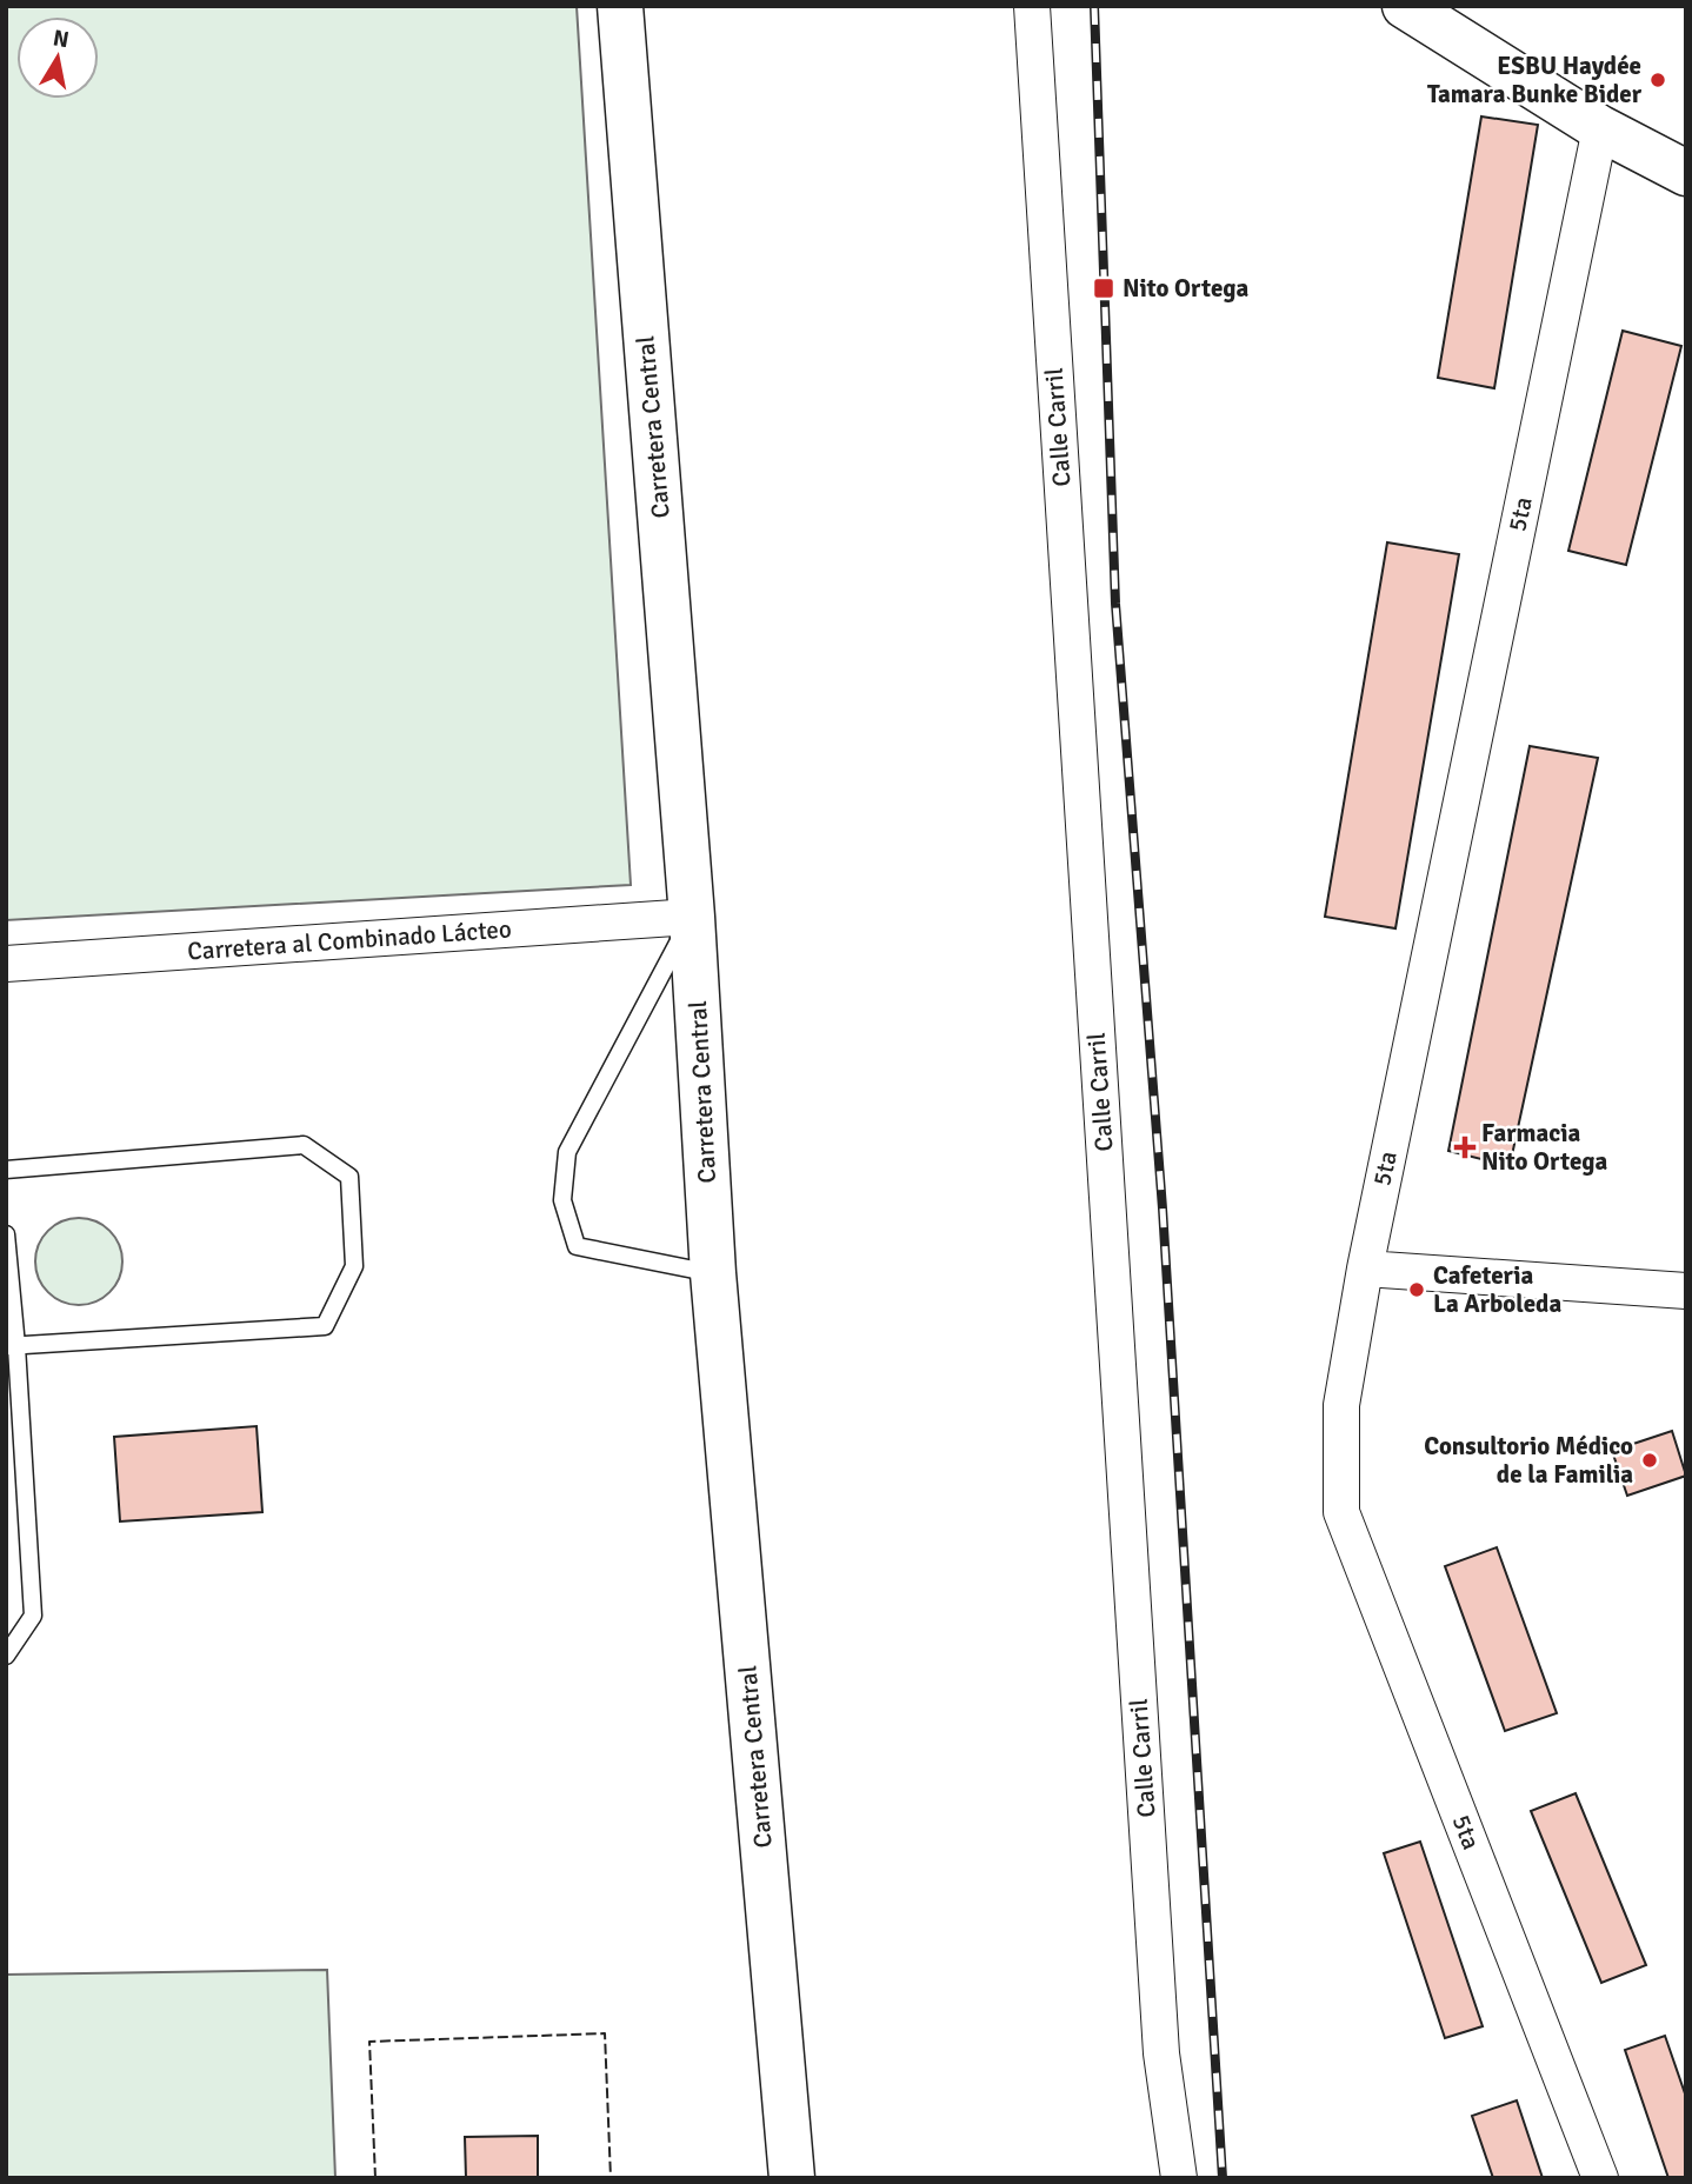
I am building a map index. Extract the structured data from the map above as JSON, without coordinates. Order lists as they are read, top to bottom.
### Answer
{
  "streets": {
    "main road": ["Carretera Central"],
    "street": ["Calle Carril", "5ta", "Carretera al Combinado Lácteo"]
  },
  "crossings": [
    ["Carretera Central", "Carretera al Combinado Lácteo"]
  ],
  "places": {
    "other": ["ESBU Haydée Tamara Bunke Bider", "Cafeteria La Arboleda", "Consultorio Médico de la Familia"],
    "transit": ["Nito Ortega"],
    "health": ["Farmacia Nito Ortega"]
  },
  "north": "top"
}
